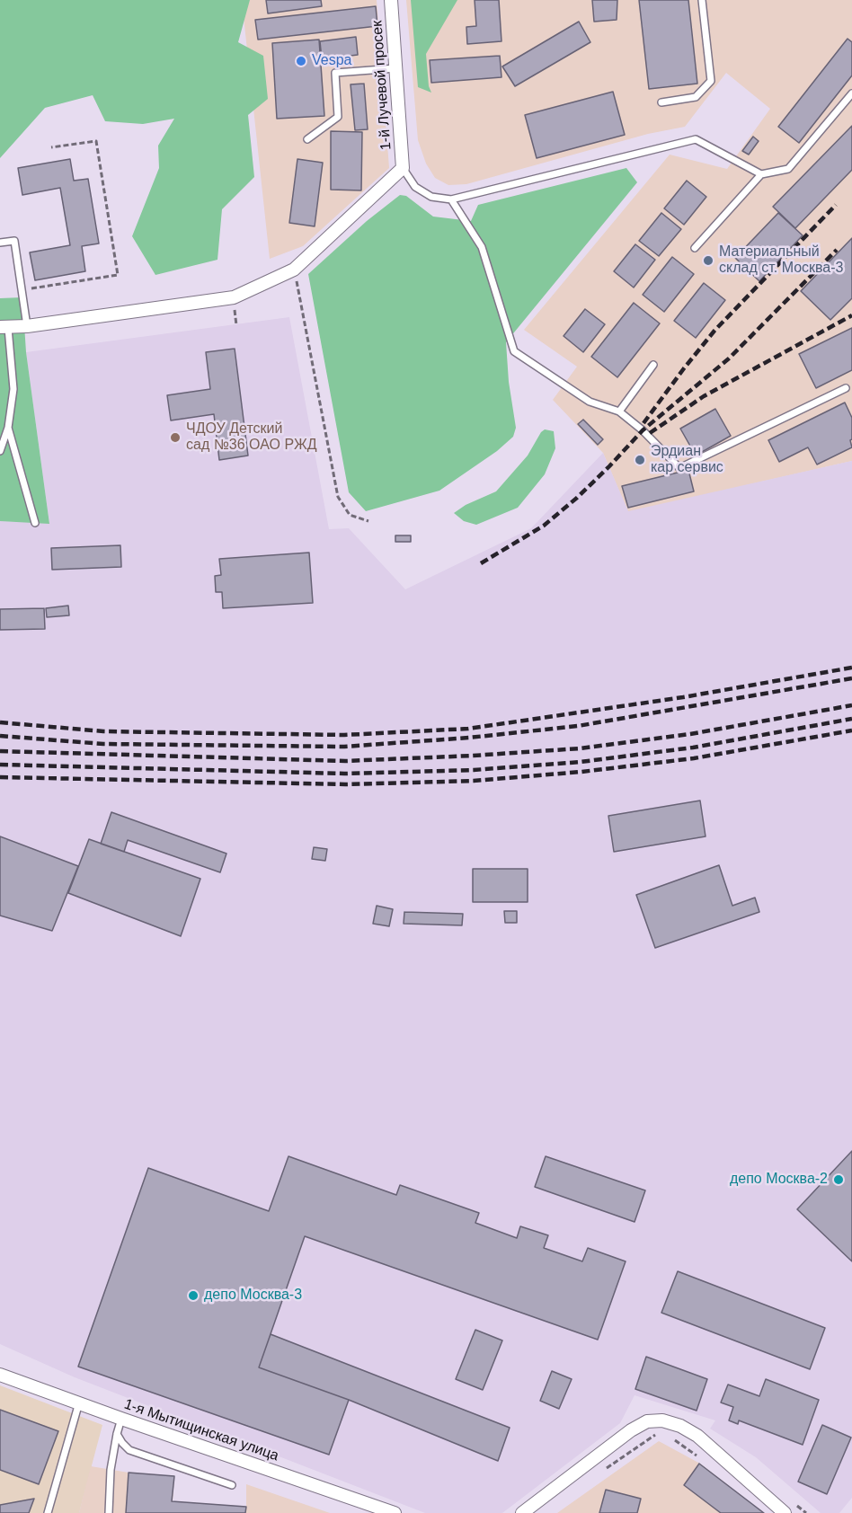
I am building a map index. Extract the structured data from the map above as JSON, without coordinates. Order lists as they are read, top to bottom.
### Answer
{
  "streets": {
    "street": ["1-й Лучевой просек", "1-я Мытищинская улица"]
  },
  "places": [
    "Vespa",
    "Материальный склад ст. Москва-3",
    "ЧДОУ Детский сад №36 ОАО РЖД",
    "Эрдиан кар сервис",
    "депо Москва-2",
    "депо Москва-3"
  ]
}
